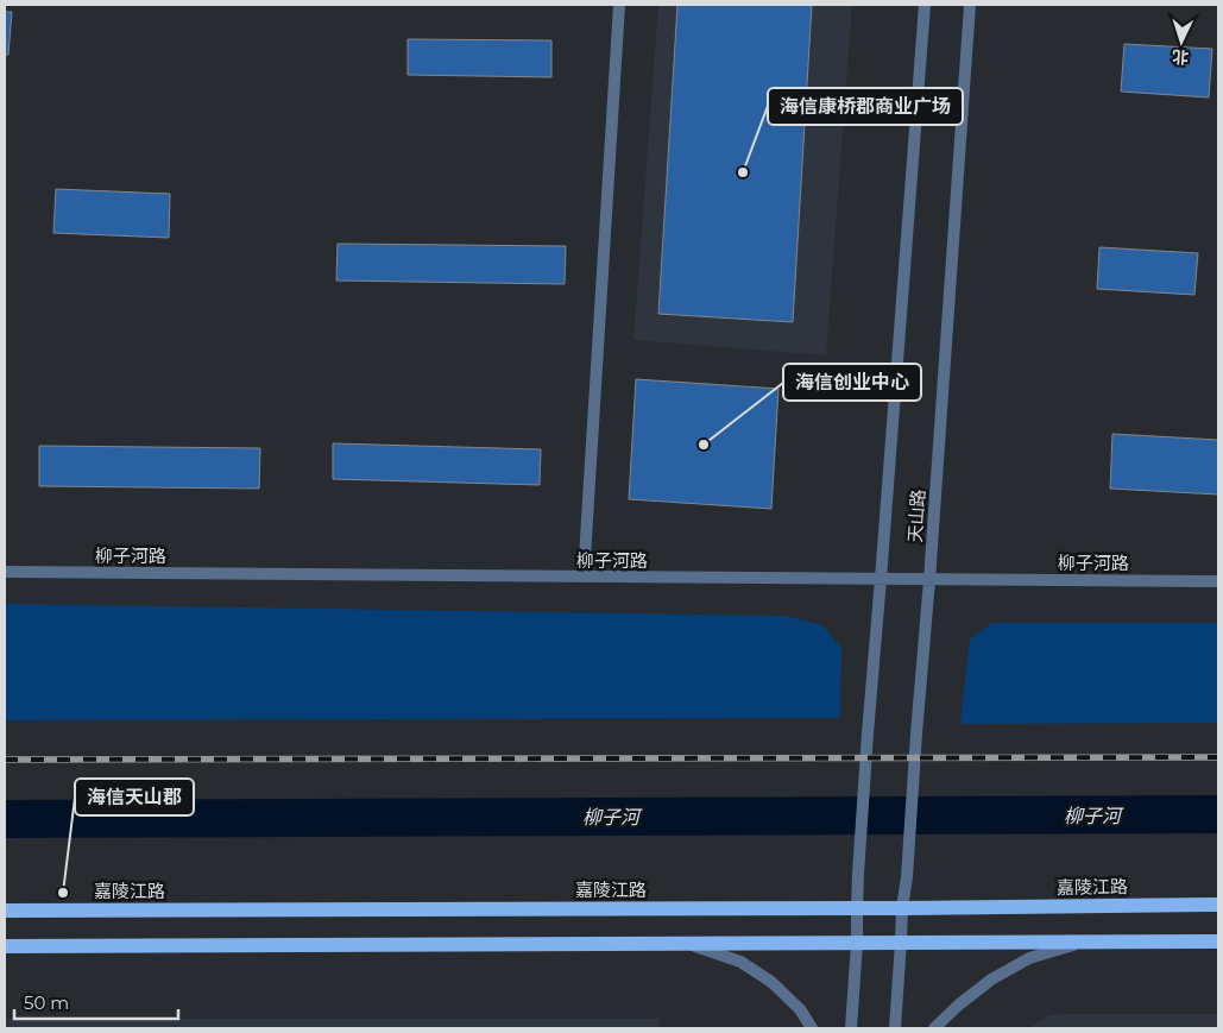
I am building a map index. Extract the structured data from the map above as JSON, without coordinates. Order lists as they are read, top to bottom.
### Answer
{
  "streets": {
    "main road": ["嘉陵江路"],
    "street": ["天山路", "柳子河路"]
  },
  "crossings": [
    ["天山路", "柳子河路"],
    ["天山路", "嘉陵江路"]
  ],
  "water": ["柳子河"],
  "places": ["海信康桥郡商业广场", "海信创业中心", "海信天山郡"],
  "scale_bar": "50 m",
  "north": "bottom"
}
